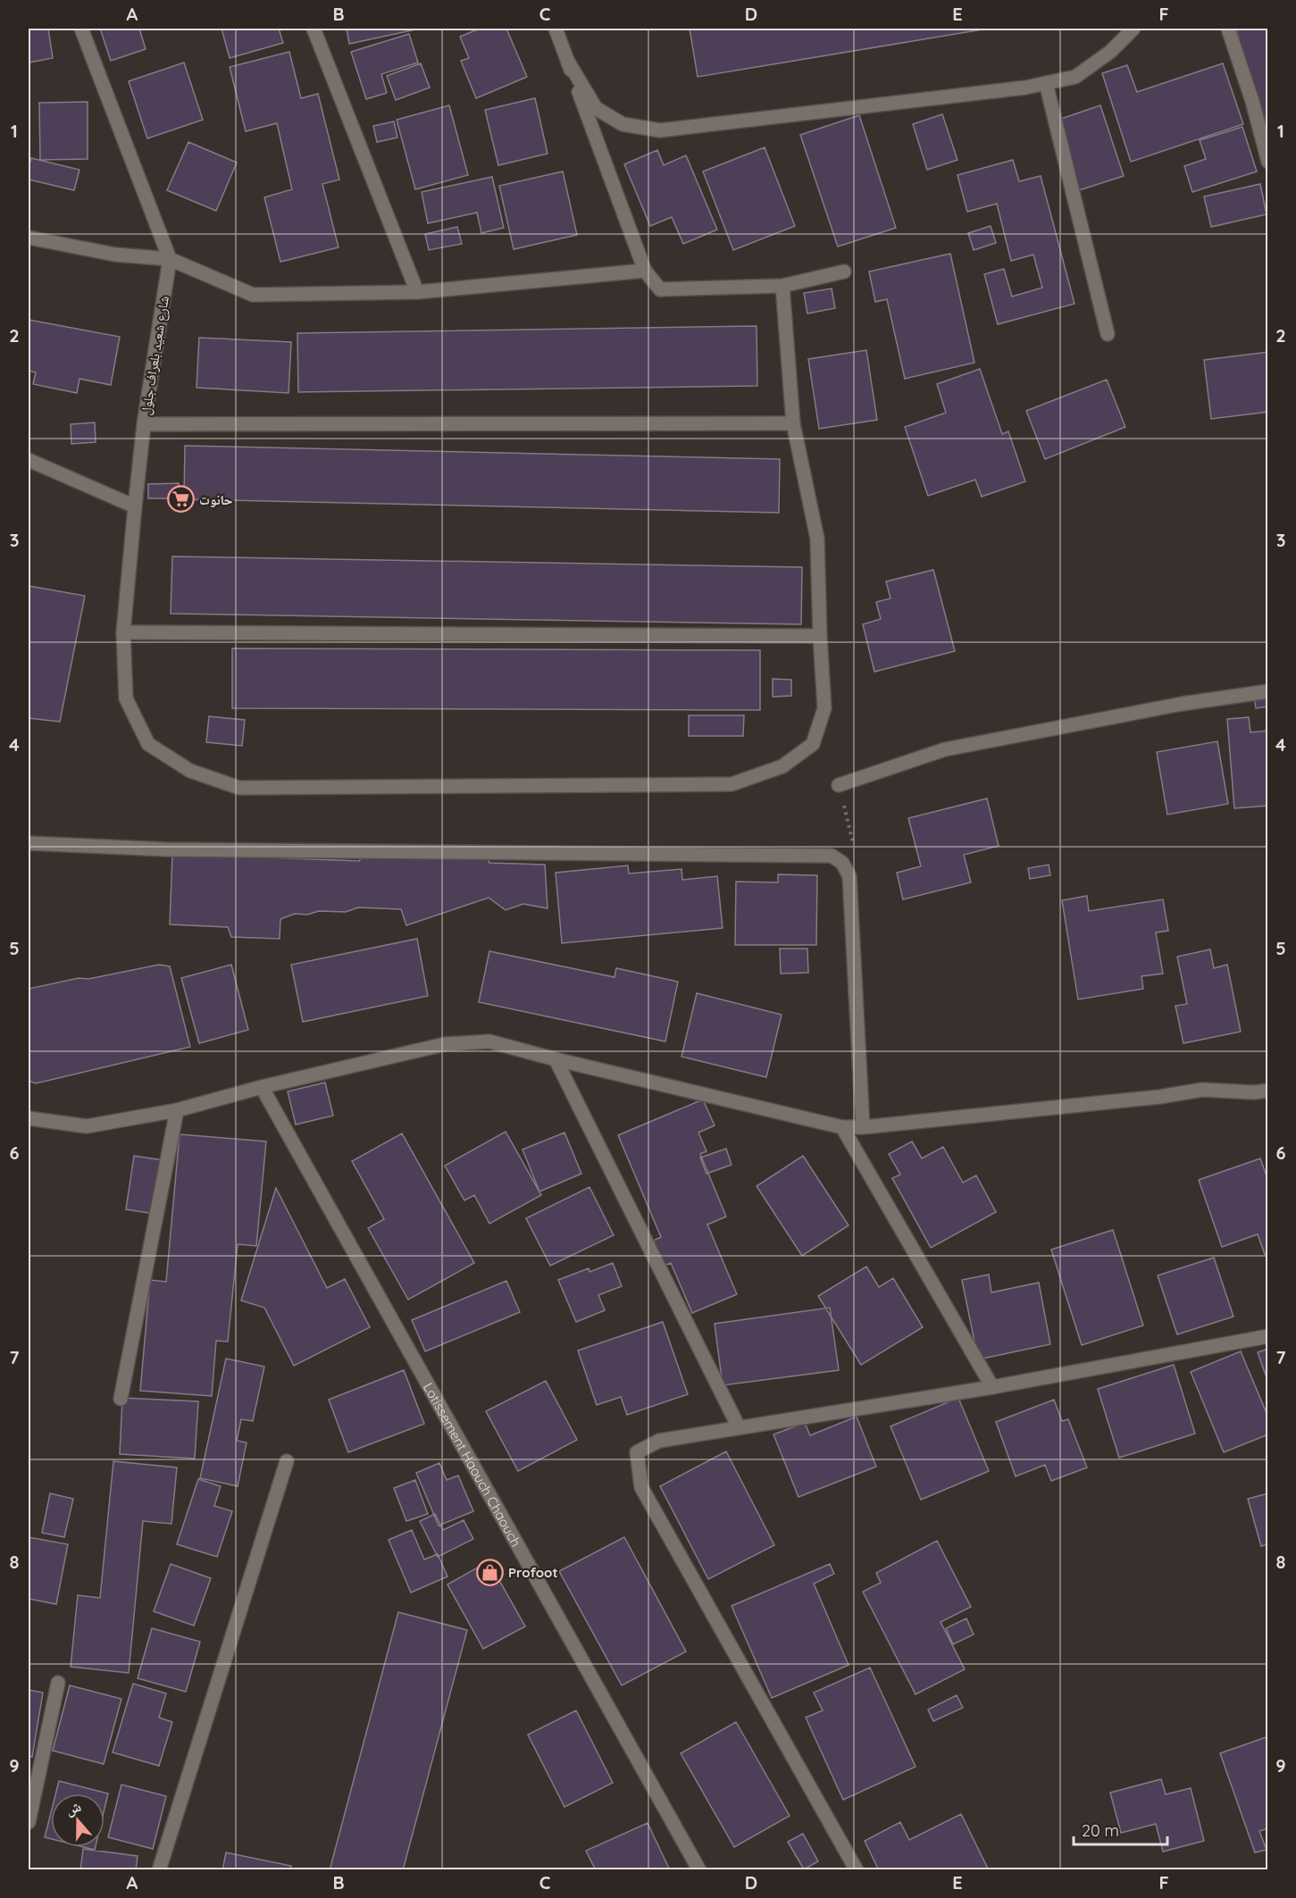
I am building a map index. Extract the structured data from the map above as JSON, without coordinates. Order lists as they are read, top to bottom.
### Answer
{
  "streets": {
    "street": ["شارع شعيد بلعراف جلول", "Lotissement Haouch Chaouch"]
  },
  "places": {
    "supermarket": ["حانوت"],
    "shop": ["Profoot"]
  },
  "scale_bar": "20 m",
  "north": "top",
  "grid": {
    "columns": [
      "A",
      "B",
      "C",
      "D",
      "E",
      "F"
    ],
    "rows": [
      "1",
      "2",
      "3",
      "4",
      "5",
      "6",
      "7",
      "8",
      "9"
    ]
  }
}
